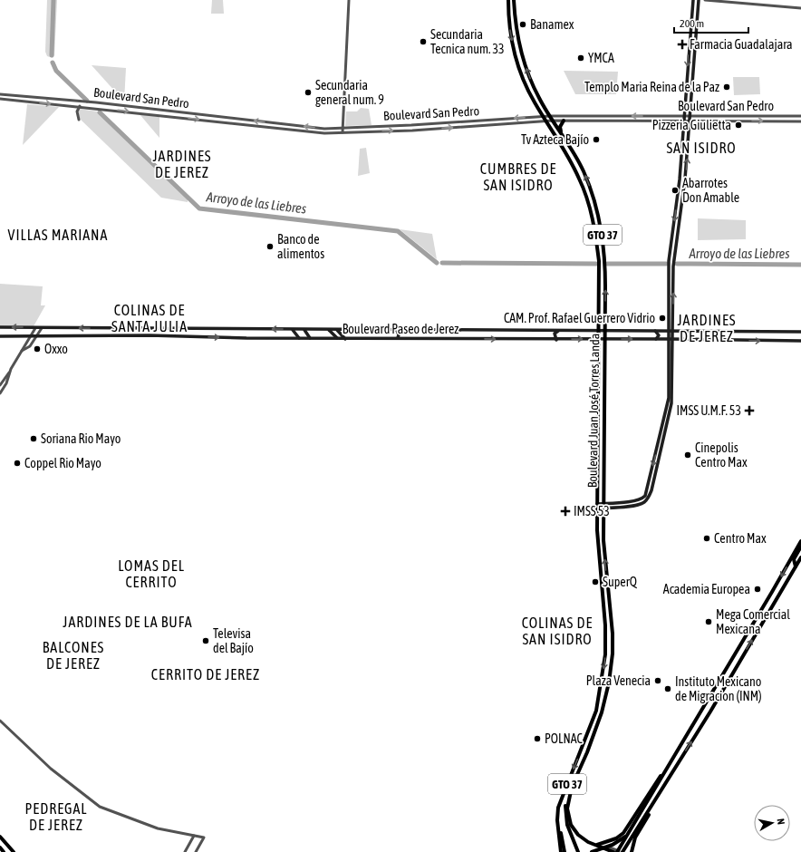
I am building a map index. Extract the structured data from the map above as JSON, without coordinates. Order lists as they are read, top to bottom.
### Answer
{
  "streets": {
    "main road": ["GTO 37", "Boulevard Paseo de Jerez", "Boulevard Juan José Torres Landa"],
    "street": ["Boulevard San Pedro"]
  },
  "crossings": [
    ["Boulevard San Pedro", "Boulevard Juan José Torres Landa"],
    ["Boulevard Paseo de Jerez", "Boulevard Juan José Torres Landa"]
  ],
  "districts": [
    "SAN ISIDRO",
    "JARDINES DE JEREZ",
    "CUMBRES DE SAN ISIDRO",
    "VILLAS MARIANA",
    "COLINAS DE SANTA JULIA",
    "JARDINES DE JEREZ",
    "LOMAS DEL CERRITO",
    "JARDINES DE LA BUFA",
    "COLINAS DE SAN ISIDRO",
    "BALCONES DE JEREZ",
    "CERRITO DE JEREZ",
    "PEDREGAL DE JEREZ"
  ],
  "water": ["Arroyo de las Liebres"],
  "places": {
    "other": [
      "Banamex",
      "Secundaria Tecnica num. 33",
      "YMCA",
      "Templo Maria Reina de la Paz",
      "Secundaria general num. 9",
      "Pizzeria Giulietta",
      "Tv Azteca Bajío",
      "Abarrotes Don Amable",
      "Banco de alimentos",
      "CAM. Prof. Rafael Guerrero Vidrio",
      "Oxxo",
      "Soriana Rio Mayo",
      "Cinepolis Centro Max",
      "Coppel Rio Mayo",
      "Centro Max",
      "SuperQ",
      "Academia Europea",
      "Mega Comercial Mexicana",
      "Televisa del Bajío",
      "Plaza Venecia",
      "Instituto Mexicano de Migracion (INM)",
      "POLNAC"
    ],
    "health": ["Farmacia Guadalajara", "IMSS U.M.F. 53", "IMSS 53"]
  },
  "scale_bar": "200 m",
  "north": "right"
}
